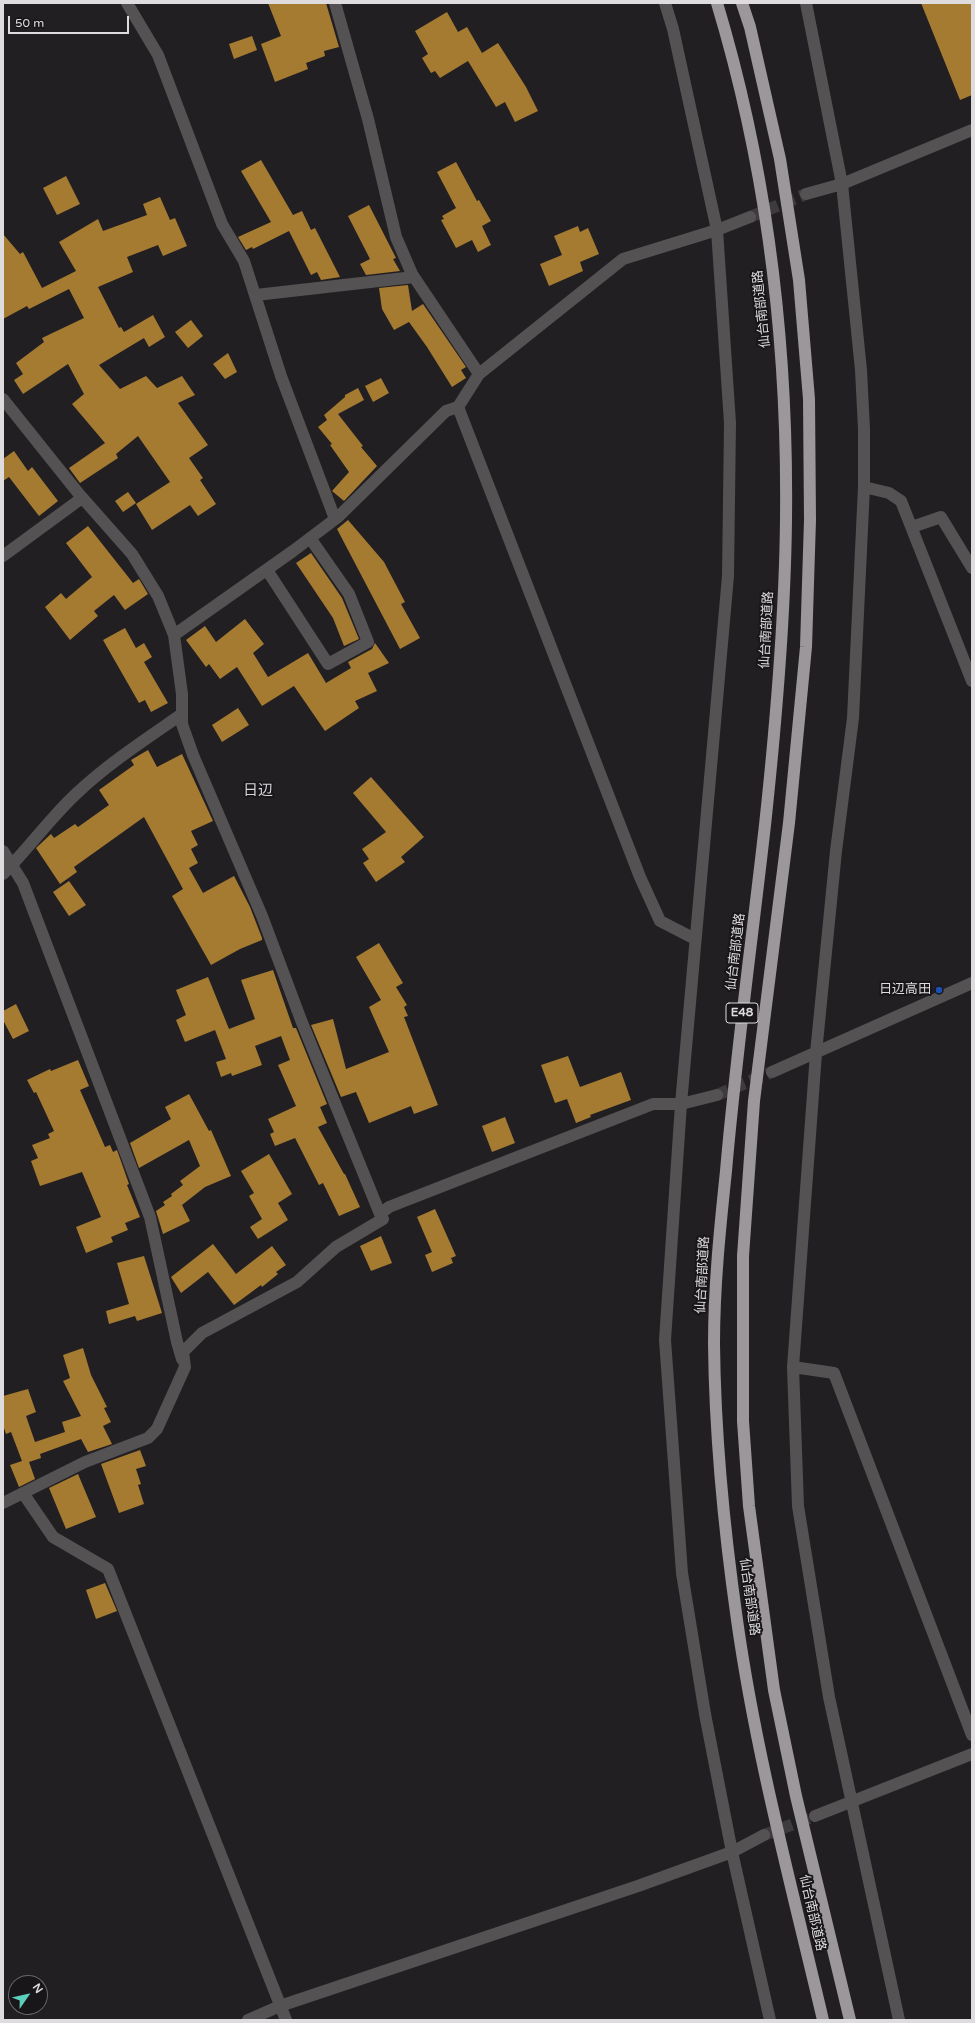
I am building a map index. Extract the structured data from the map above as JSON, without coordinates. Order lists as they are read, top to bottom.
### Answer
{
  "streets": {
    "highway": ["仙台南部道路", "E48"]
  },
  "districts": ["日辺"],
  "places": ["日辺高田"],
  "scale_bar": "50 m",
  "north": "top right"
}
